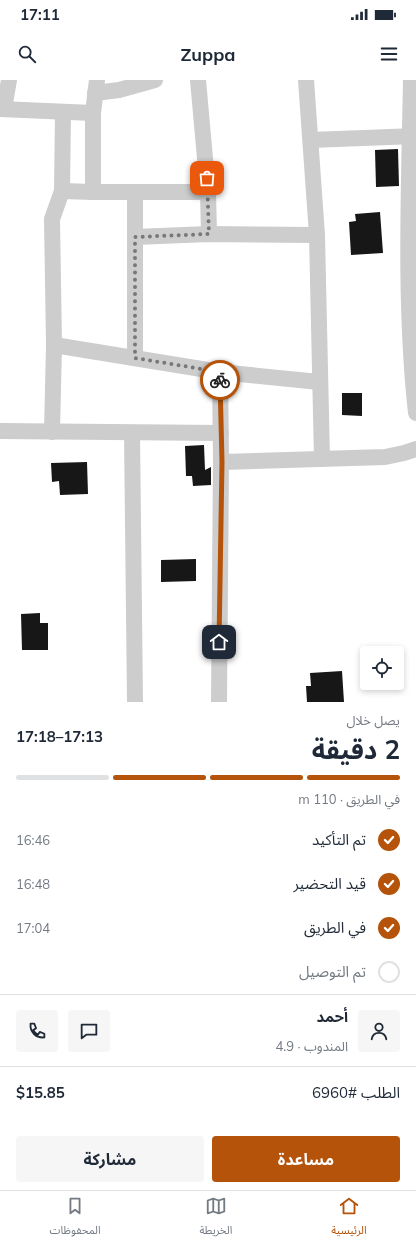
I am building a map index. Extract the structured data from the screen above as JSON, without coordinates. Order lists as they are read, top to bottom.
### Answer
{
  "page": {
    "status": "17:11",
    "header": "Zuppa",
    "heading": ["2 دقيقة", "يصل خلال", "17:13–17:18"],
    "panel": [
      "أحمد",
      "المندوب · 4.9",
      "الطلب #6960",
      "$15.85"
    ],
    "bar": "في الطريق · 110 m",
    "list": [
      ["تم التأكيد", "16:46"],
      ["قيد التحضير", "16:48"],
      ["في الطريق", "17:04"],
      "تم التوصيل"
    ],
    "buttons": ["مساعدة", "مشاركة"],
    "tabs": ["الرئيسية", "الخريطة", "المحفوظات"]
  }
}
